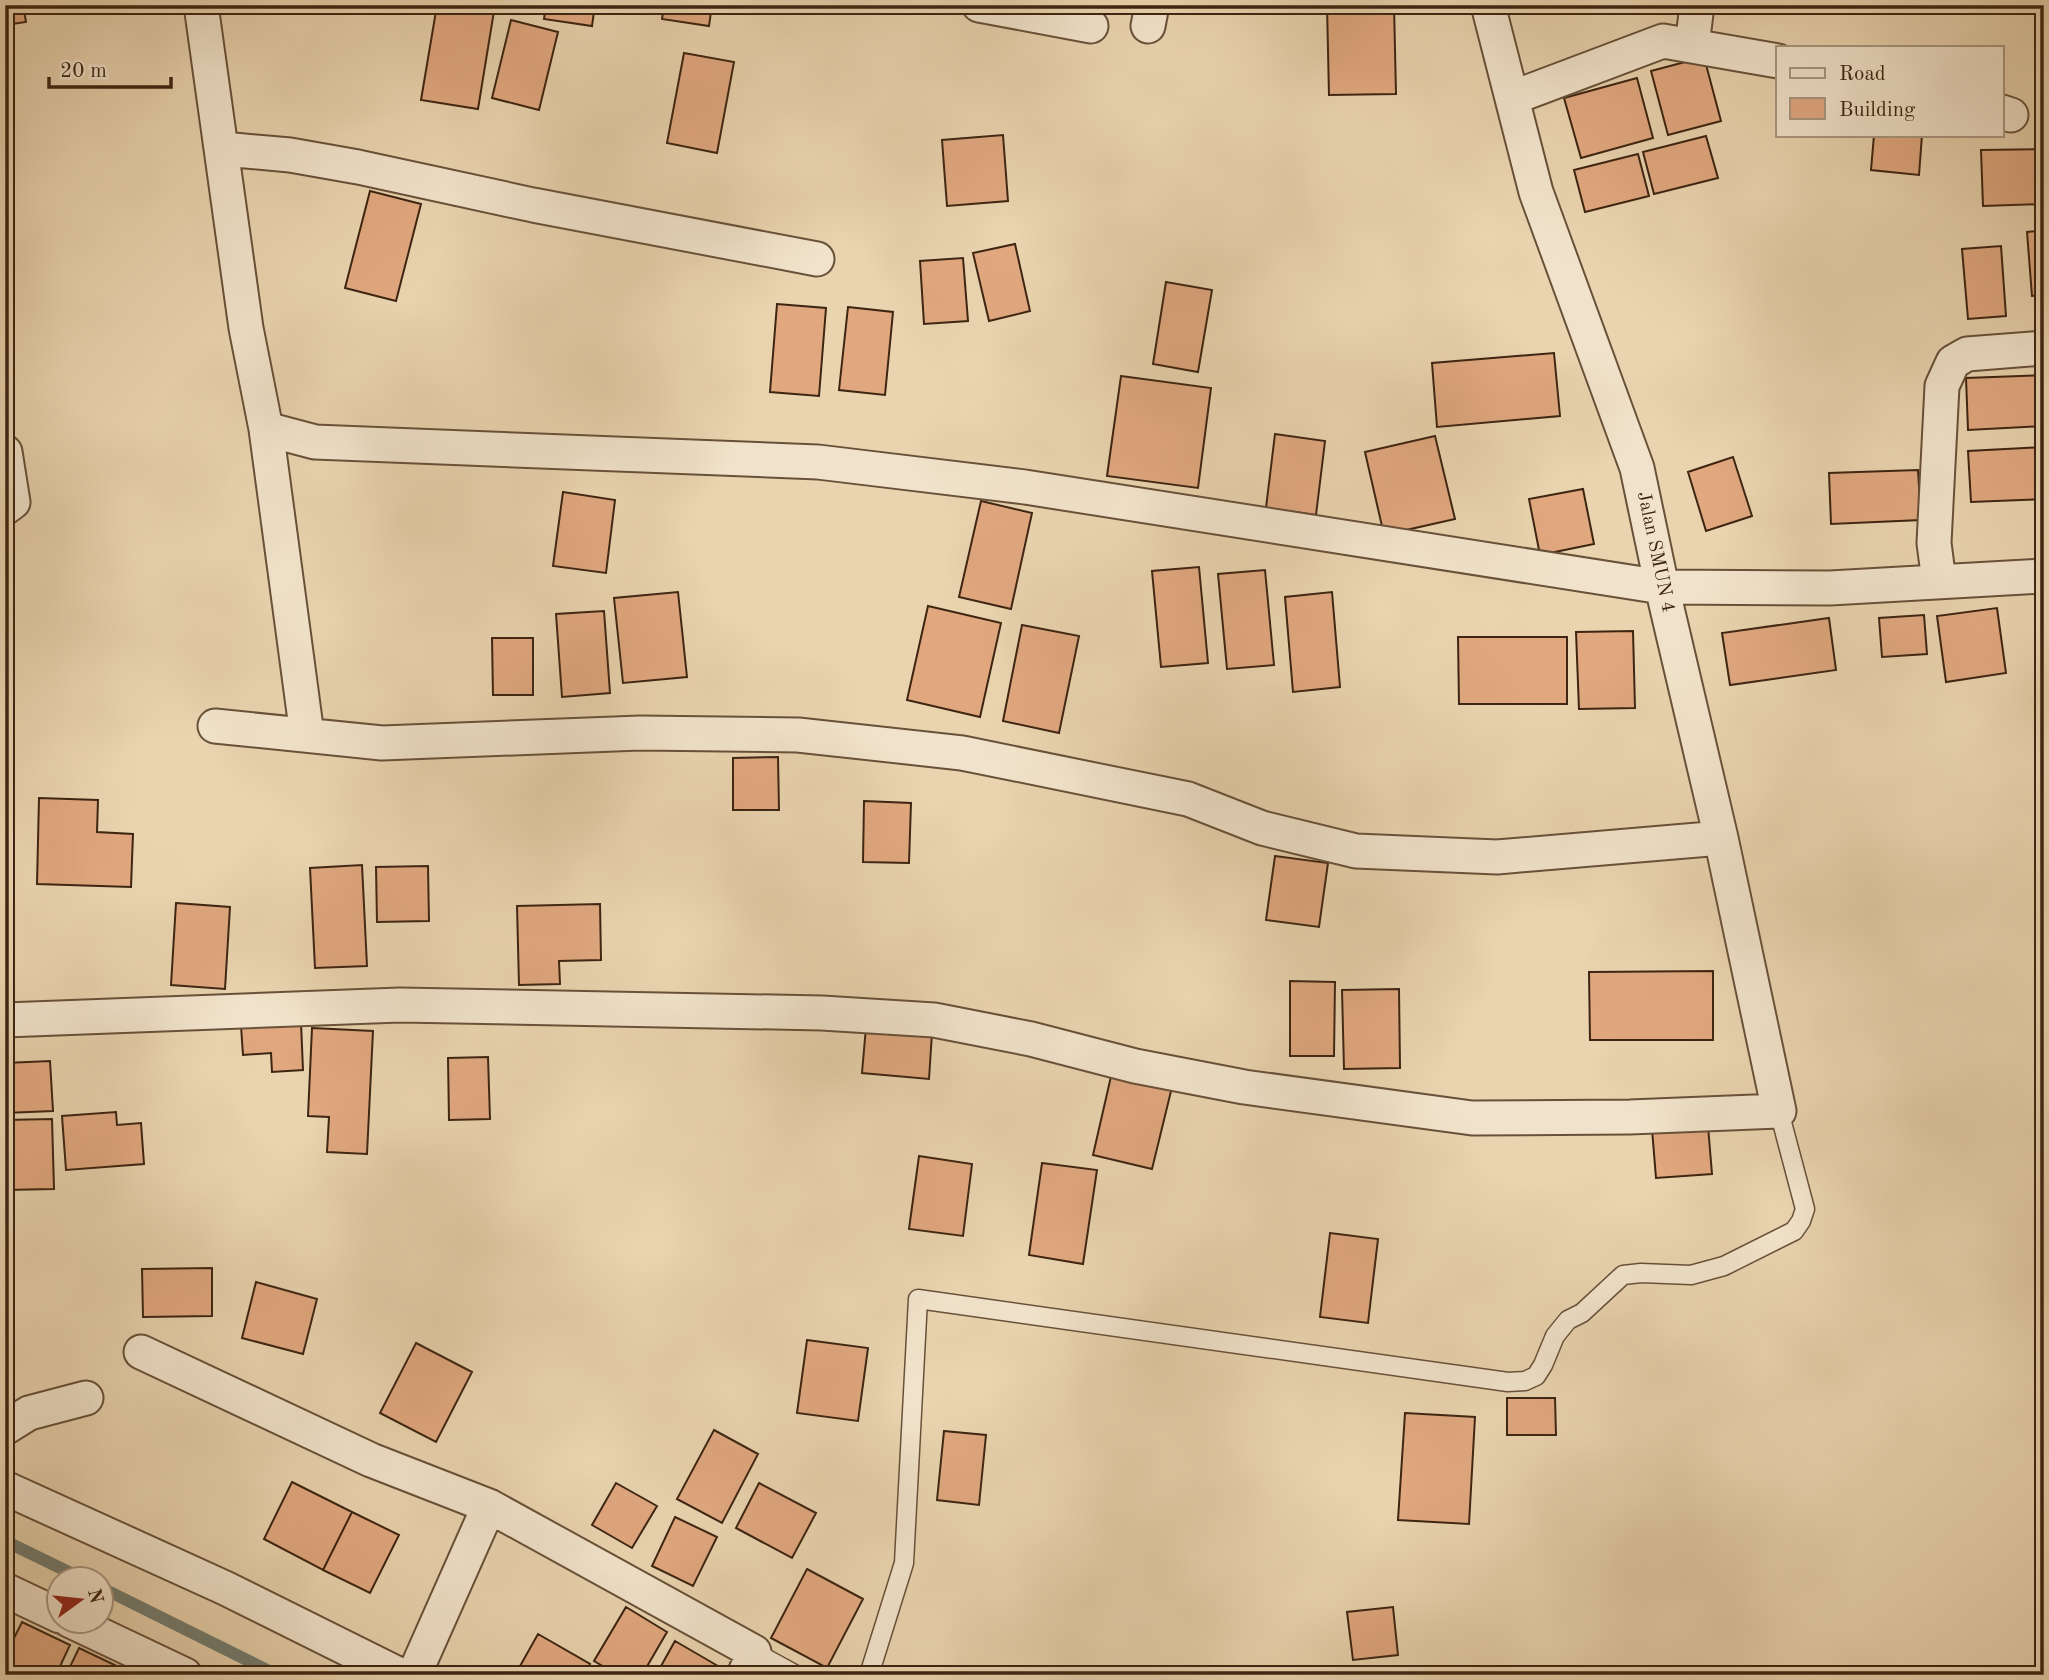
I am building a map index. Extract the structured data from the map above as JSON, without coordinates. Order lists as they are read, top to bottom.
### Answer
{
  "streets": {
    "street": ["Jalan SMUN 4"]
  },
  "legend": ["Road", "Building"],
  "scale_bar": "20 m",
  "north": "right"
}
